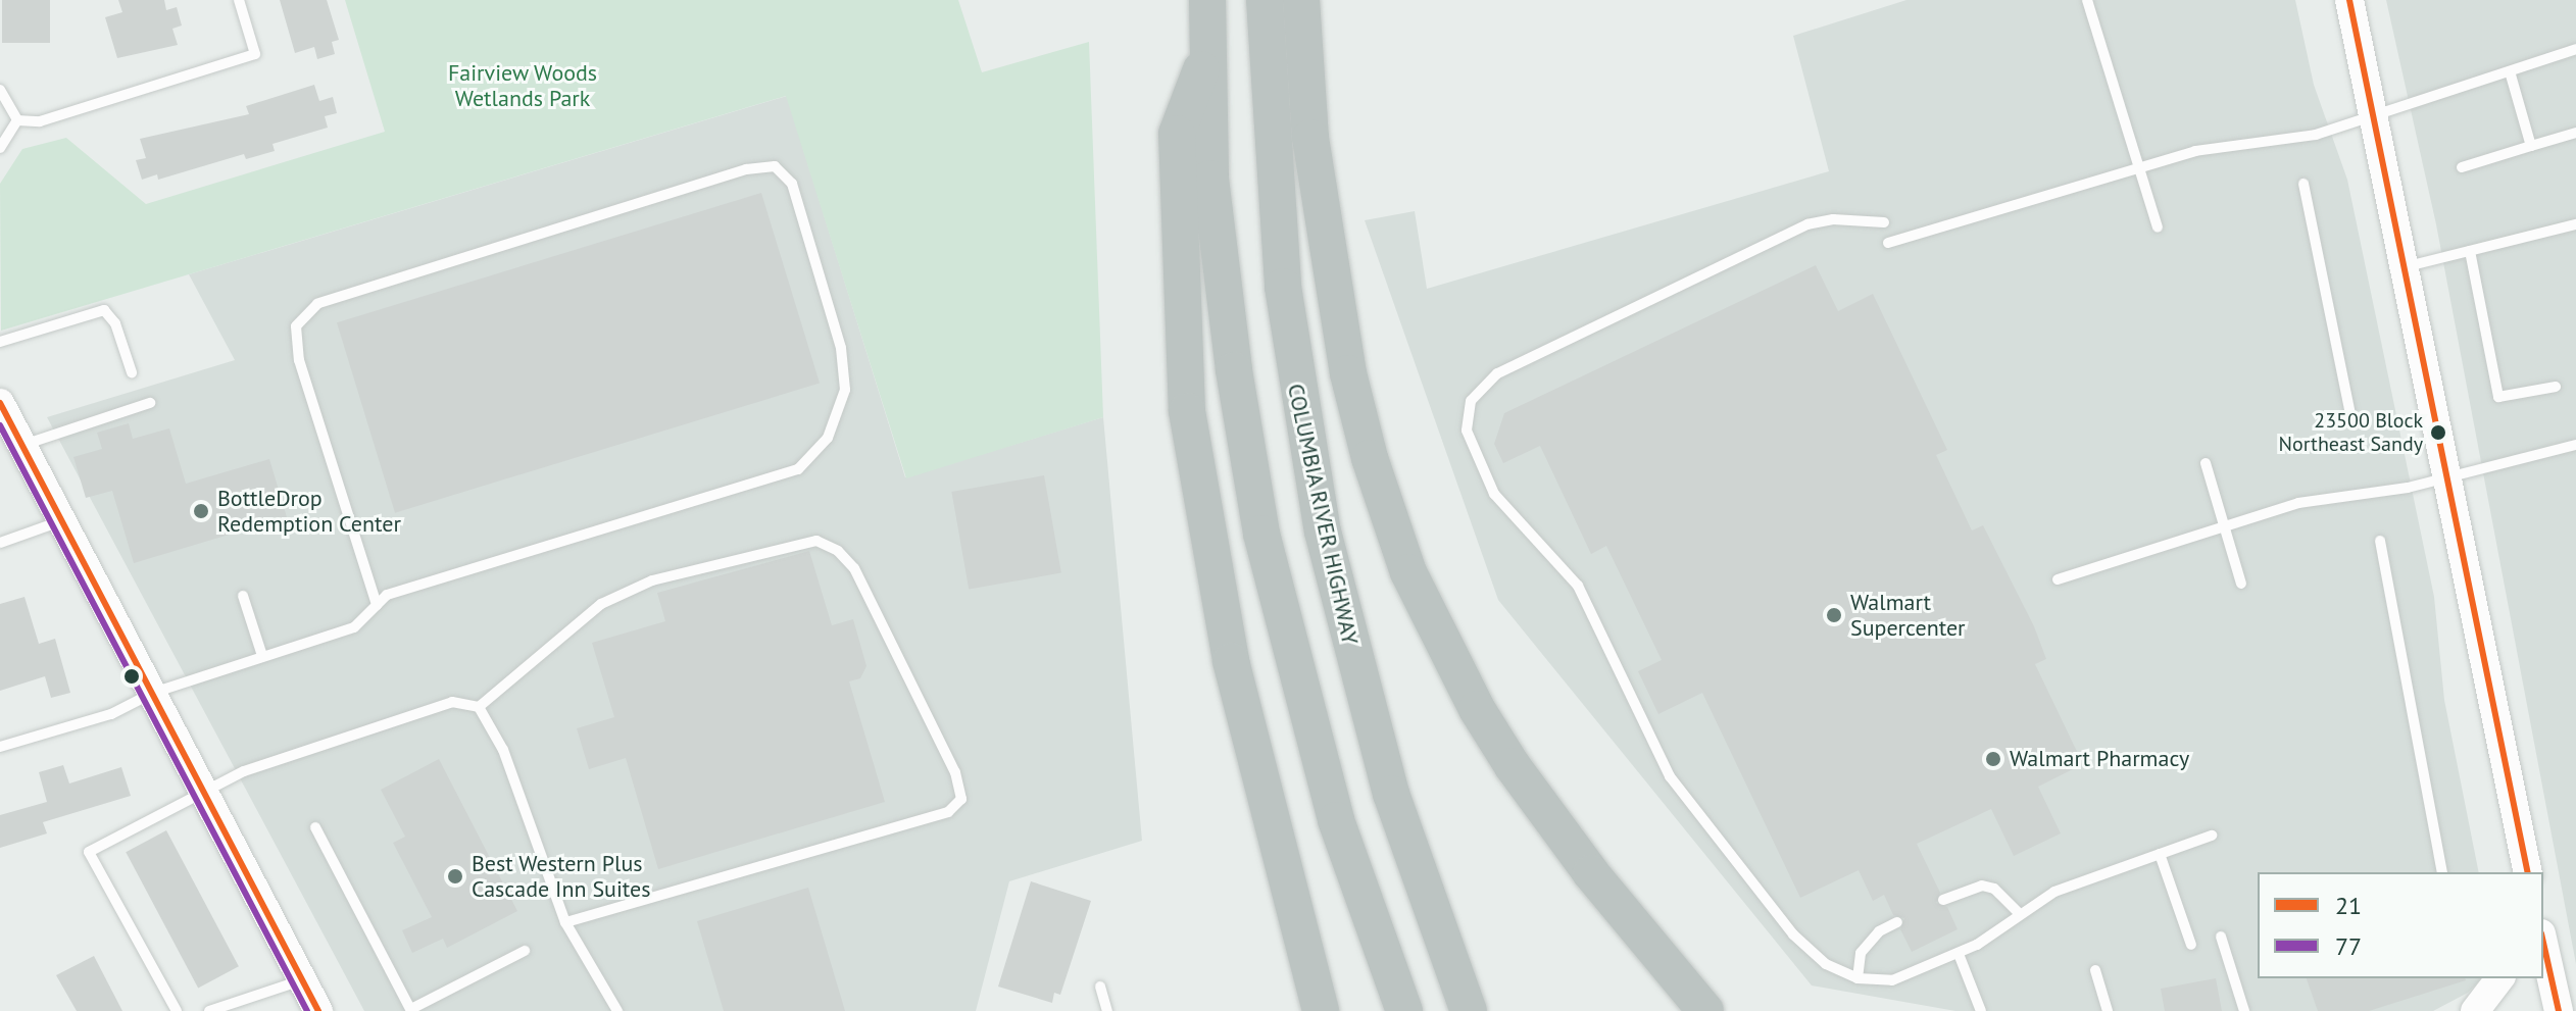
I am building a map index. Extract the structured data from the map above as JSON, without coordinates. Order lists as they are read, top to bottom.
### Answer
{
  "streets": {
    "highway": ["COLUMBIA RIVER HIGHWAY"]
  },
  "parks": ["Fairview Woods Wetlands Park"],
  "places": [
    "23500 Block Northeast Sandy",
    "BottleDrop Redemption Center",
    "Walmart Supercenter",
    "Walmart Pharmacy",
    "Best Western Plus Cascade Inn Suites"
  ],
  "lines": ["transit line 21", "transit line 77"],
  "legend": ["21", "77"]
}
